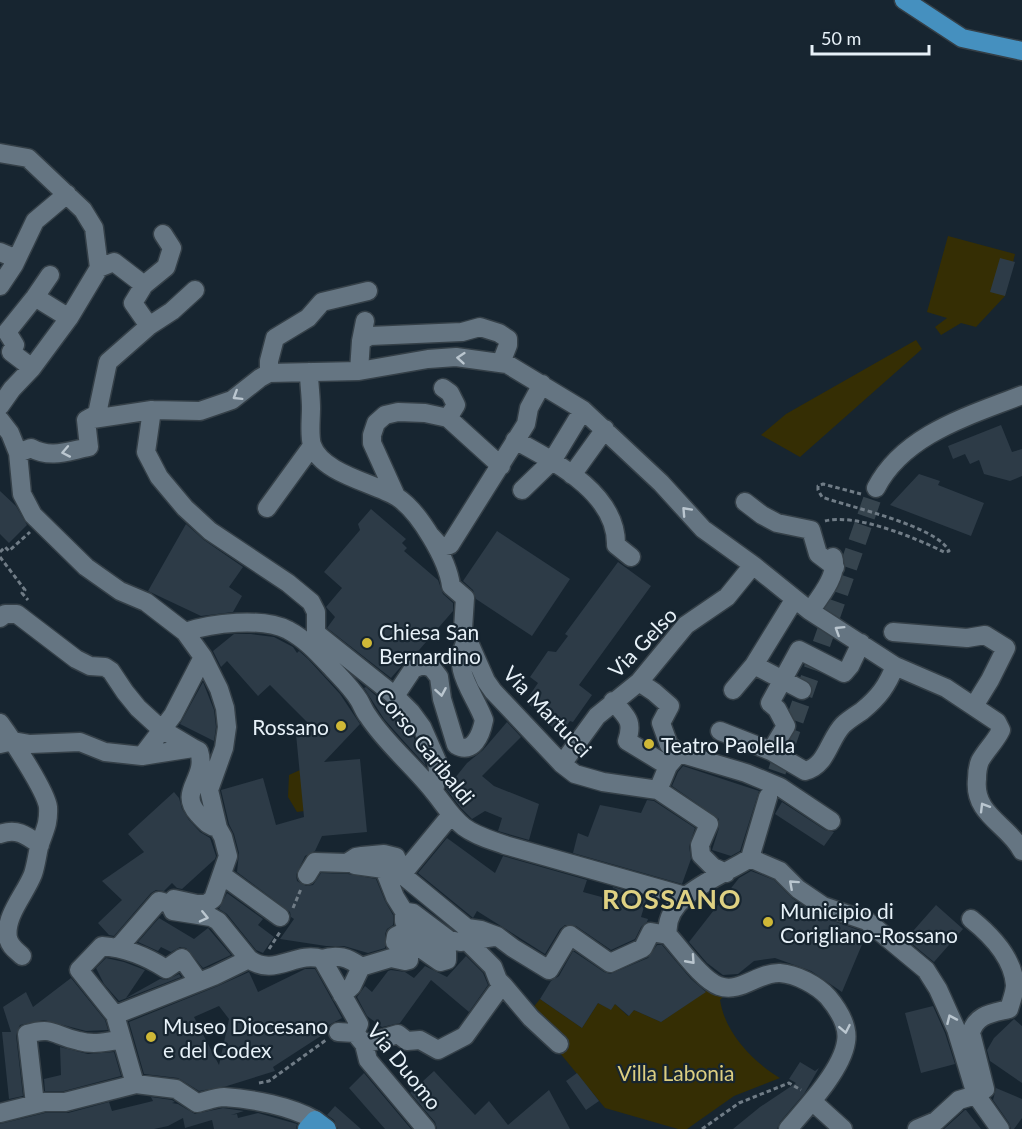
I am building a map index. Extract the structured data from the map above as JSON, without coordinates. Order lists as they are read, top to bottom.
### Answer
{
  "streets": {
    "street": [
      "Via Gelso",
      "Via Martucci",
      "Corso Garibaldi",
      "Via Duomo"
    ]
  },
  "crossings": [
    ["Via Gelso", "Via Martucci"]
  ],
  "districts": ["ROSSANO"],
  "parks": ["Villa Labonia"],
  "places": [
    "Chiesa San Bernardino",
    "Rossano",
    "Teatro Paolella",
    "Municipio di Corigliano-Rossano",
    "Museo Diocesano e del Codex"
  ],
  "scale_bar": "50 m"
}
